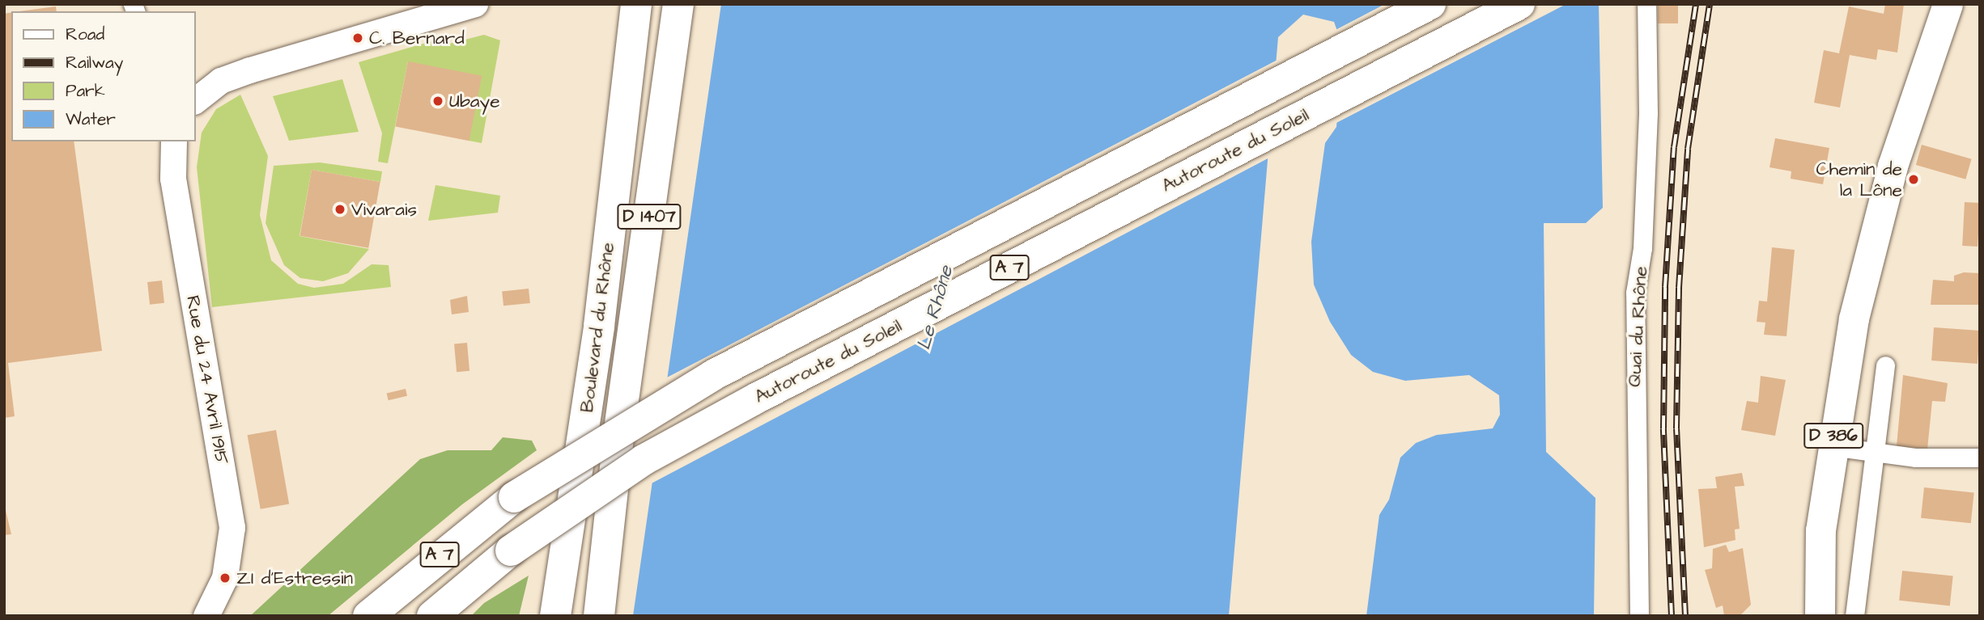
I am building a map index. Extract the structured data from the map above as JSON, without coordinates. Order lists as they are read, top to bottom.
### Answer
{
  "streets": {
    "highway": [
      "Autoroute du Soleil",
      "D 1407",
      "A 7",
      "Boulevard du Rhône"
    ],
    "main road": ["Rue du 24 Avril 1915", "D 386"],
    "street": ["Quai du Rhône"]
  },
  "water": ["Le Rhône"],
  "places": [
    "C. Bernard",
    "Ubaye",
    "Chemin de la Lône",
    "Vivarais",
    "ZI d'Estressin"
  ],
  "legend": [
    "Road",
    "Railway",
    "Park",
    "Water"
  ]
}
